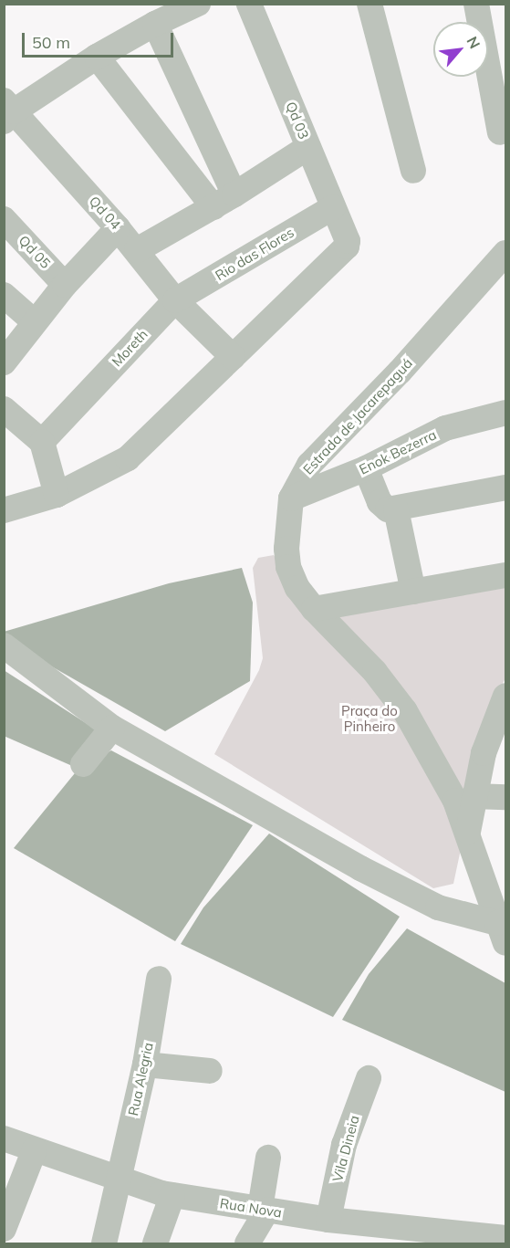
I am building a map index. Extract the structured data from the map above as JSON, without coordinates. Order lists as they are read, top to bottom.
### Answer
{
  "streets": {
    "street": [
      "Qd 03",
      "Qd 04",
      "Qd 05",
      "Rio das Flores",
      "Moreth",
      "Estrada de Jacarepaguá",
      "Enok Bezerra",
      "Rua Alegria",
      "Vila Dineia",
      "Rua Nova"
    ]
  },
  "crossings": [
    ["Qd 03", "Rio das Flores"],
    ["Rio das Flores", "Moreth"],
    ["Estrada de Jacarepaguá", "Enok Bezerra"],
    ["Rua Alegria", "Rua Nova"],
    ["Vila Dineia", "Rua Nova"]
  ],
  "parks": ["Praça do Pinheiro"],
  "scale_bar": "50 m",
  "north": "top right"
}
